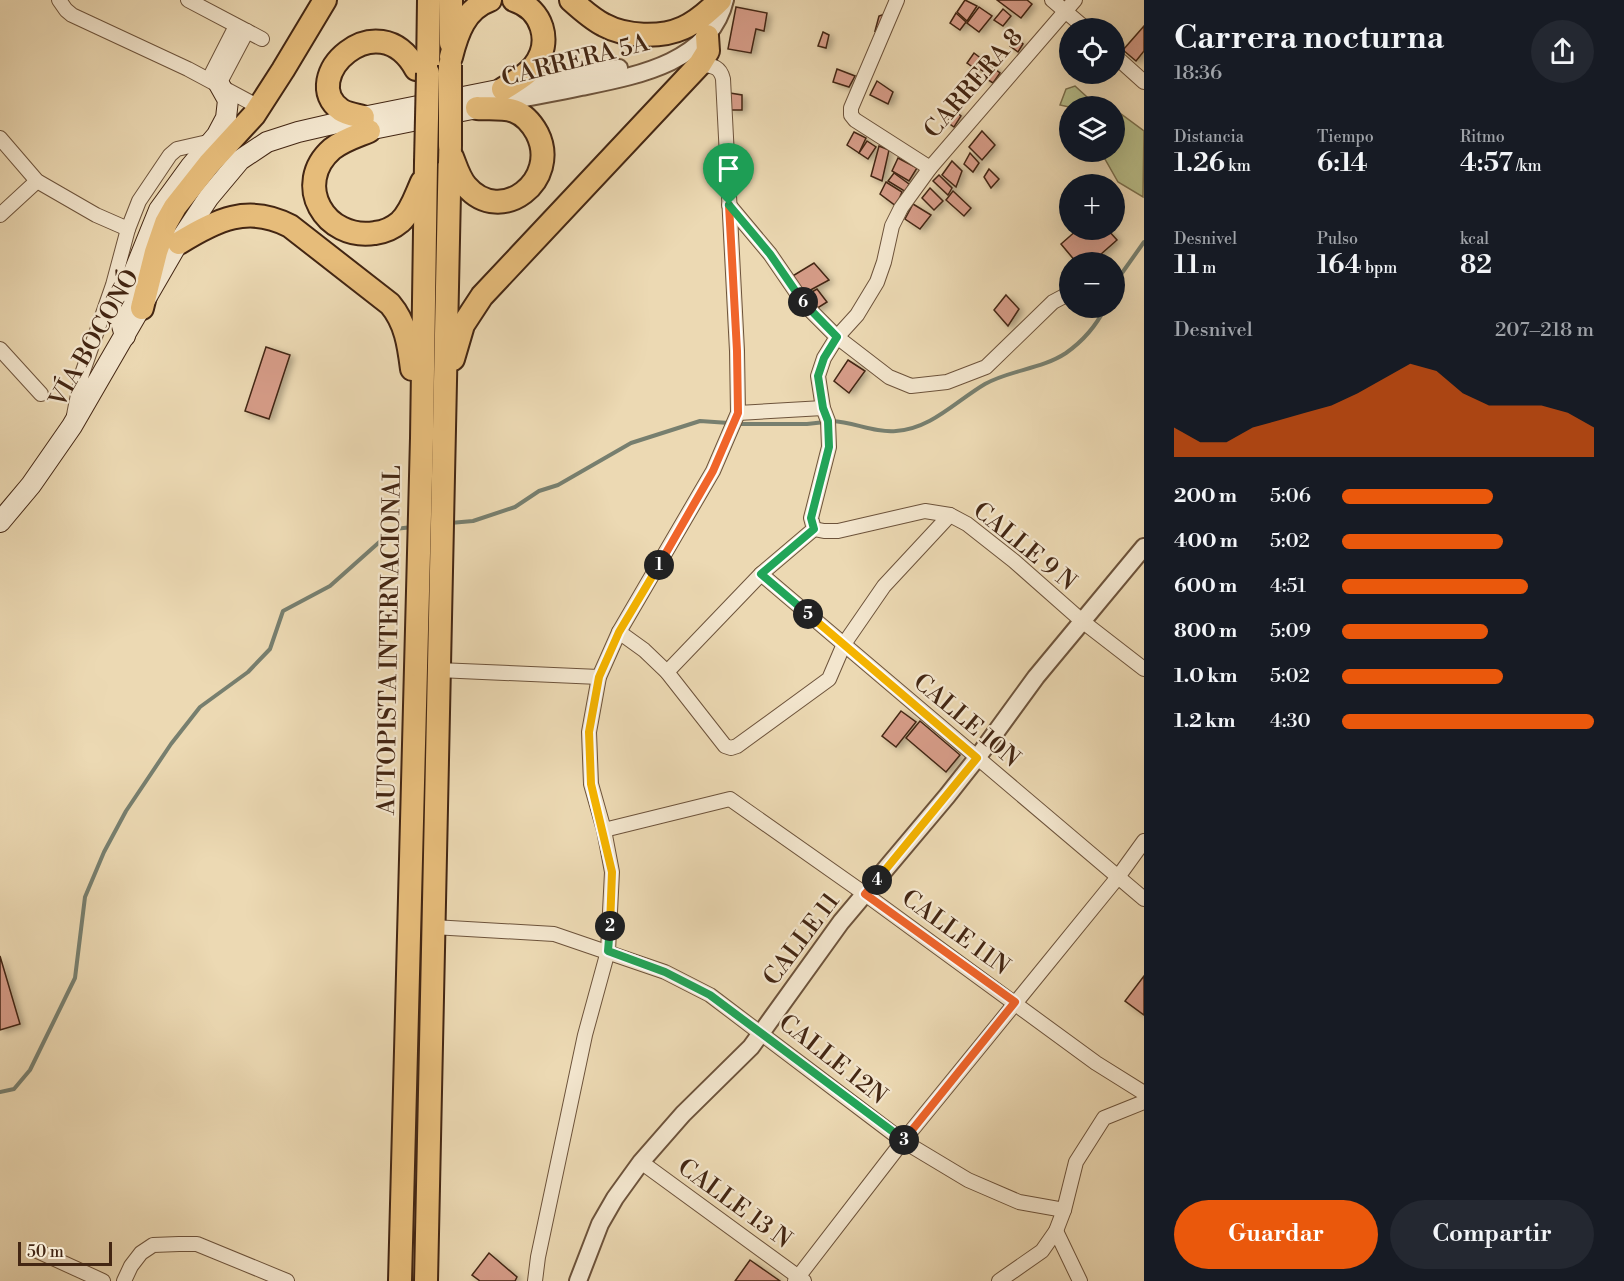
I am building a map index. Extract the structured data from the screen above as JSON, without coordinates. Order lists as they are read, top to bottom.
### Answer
{
  "streets": {
    "highway": ["AUTOPISTA INTERNACIONAL"],
    "main road": ["VÍA BOCONÓ"],
    "street": [
      "CARRERA 5A",
      "CARRERA 8",
      "CALLE 9 N",
      "CALLE 10N",
      "CALLE 11N",
      "CALLE 11",
      "CALLE 12N",
      "CALLE 13 N"
    ]
  },
  "crossings": [
    ["CARRERA 5A", "VÍA BOCONÓ"],
    ["CARRERA 8", "CALLE 9 N"],
    ["CALLE 9 N", "CALLE 11"],
    ["AUTOPISTA INTERNACIONAL", "CALLE 12N"],
    ["CALLE 10N", "CALLE 11"],
    ["CALLE 11N", "CALLE 11"],
    ["CALLE 11", "CALLE 12N"],
    ["CALLE 11", "CALLE 13 N"]
  ],
  "scale_bar": "50 m",
  "page": {
    "heading": ["Carrera nocturna", "18:36"],
    "map_buttons": ["+", "−"],
    "stats": [
      ["Distancia", "1.26 km"],
      ["Tiempo", "6:14"],
      ["Ritmo", "4:57 /km"],
      ["Desnivel", "11 m"],
      ["Pulso", "164 bpm"],
      ["kcal", "82"]
    ],
    "pins": [
      "6",
      "1",
      "5",
      "4",
      "2",
      "3"
    ],
    "chart": ["Desnivel", "207–218 m"],
    "list": [
      {
        "name": "200 m",
        "note": "5:06"
      },
      {
        "name": "400 m",
        "note": "5:02"
      },
      {
        "name": "600 m",
        "note": "4:51"
      },
      {
        "name": "800 m",
        "note": "5:09"
      },
      {
        "name": "1.0 km",
        "note": "5:02"
      },
      {
        "name": "1.2 km",
        "note": "4:30"
      }
    ],
    "buttons": ["Guardar", "Compartir"],
    "scale": "50 m"
  }
}
